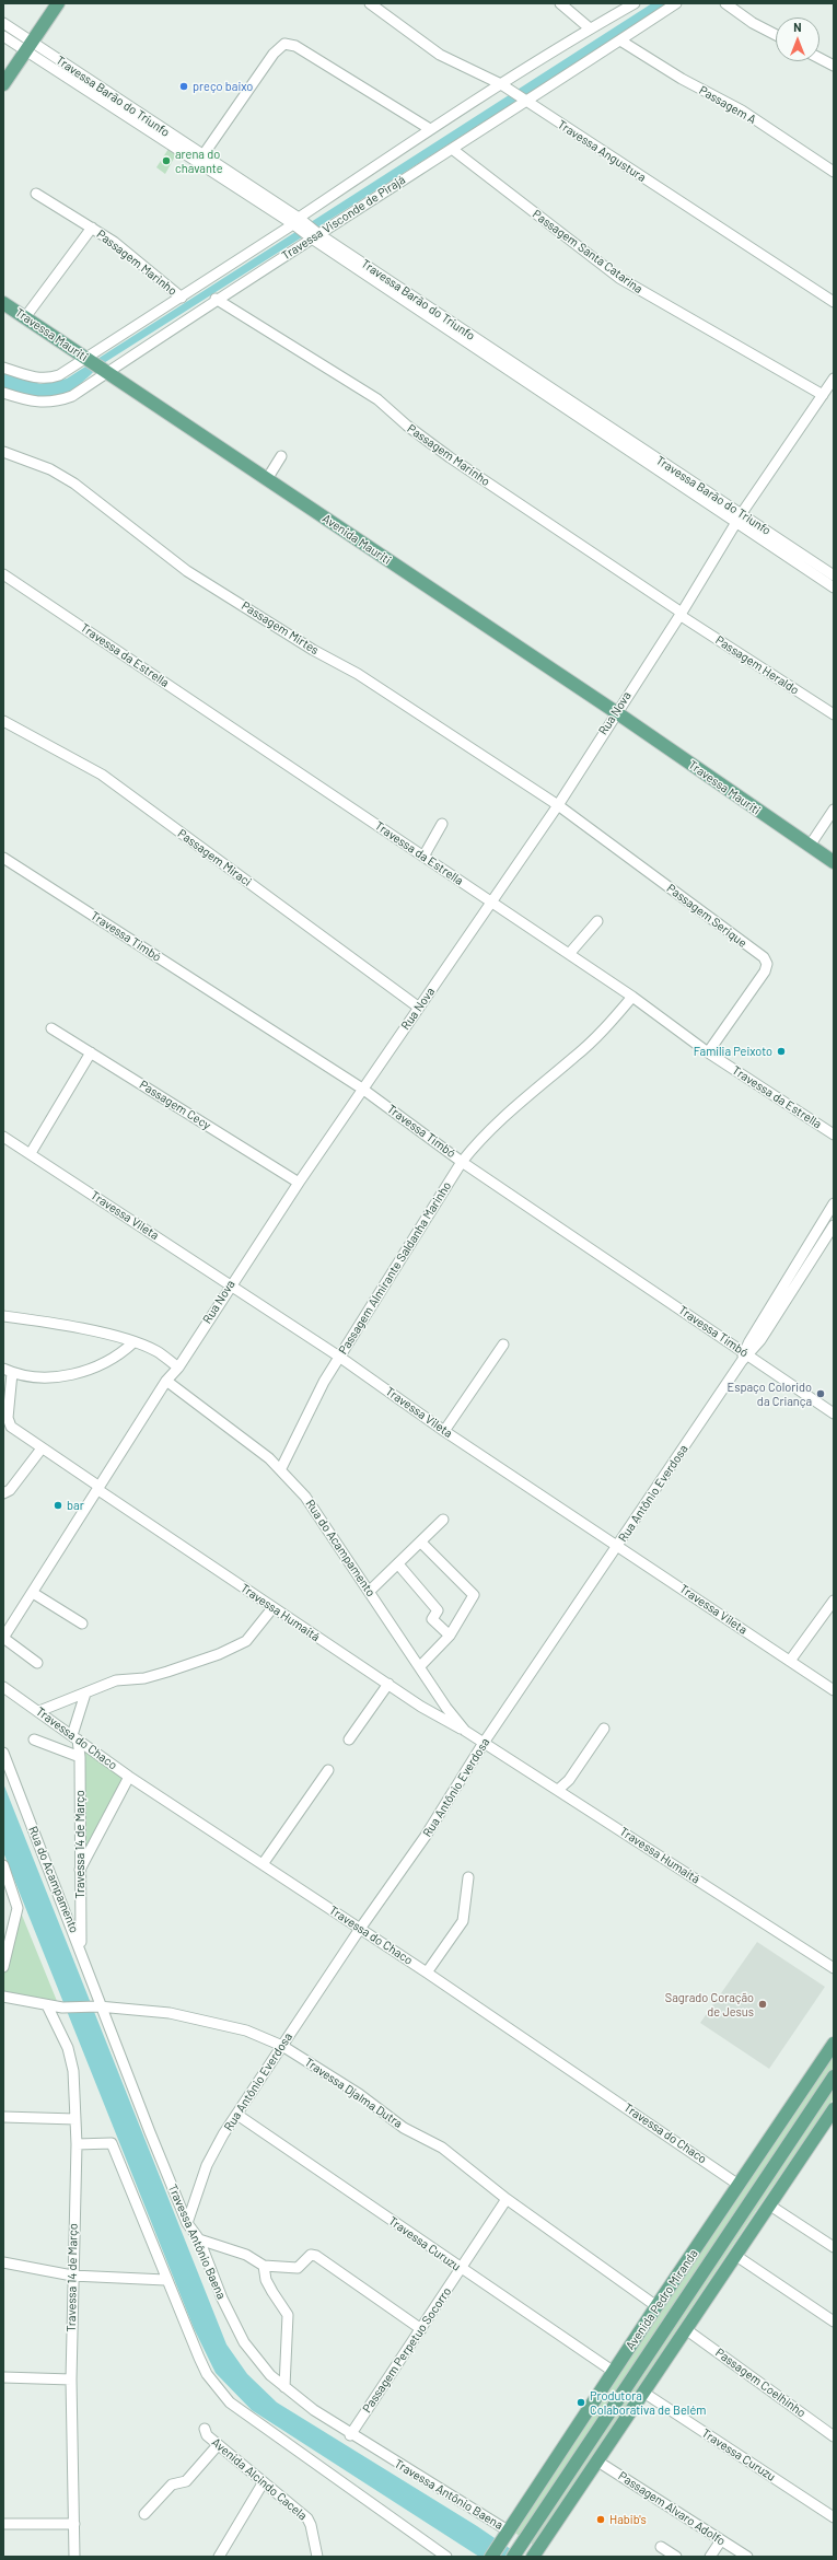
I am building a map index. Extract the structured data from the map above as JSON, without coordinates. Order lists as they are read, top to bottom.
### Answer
{
  "streets": {
    "main road": ["Travessa Mauriti", "Avenida Mauriti", "Avenida Pedro Miranda"],
    "street": [
      "Travessa Barão do Triunfo",
      "Passagem A",
      "Travessa Angustura",
      "Travessa Visconde de Pirajá",
      "Passagem Santa Catarina",
      "Passagem Marinho",
      "Passagem Mirtes",
      "Travessa da Estrella",
      "Passagem Heraldo",
      "Rua Nova",
      "Passagem Miraci",
      "Passagem Serique",
      "Travessa Timbó",
      "Passagem Cecy",
      "Travessa Vileta",
      "Passagem Almirante Saldanha Marinho",
      "Rua Antônio Everdosa",
      "Rua do Acampamento",
      "Travessa Humaitá",
      "Travessa do Chaco",
      "Travessa 14 de Março",
      "Travessa Djalma Dutra",
      "Travessa Antônio Baena",
      "Travessa Curuzu",
      "Passagem Perpetuo Socorro",
      "Passagem Coelhinho",
      "Avenida Alcindo Cacela",
      "Passagem Alvaro Adolfo"
    ]
  },
  "crossings": [
    ["Travessa Barão do Triunfo", "Travessa Visconde de Pirajá"],
    ["Travessa Barão do Triunfo", "Rua Nova"],
    ["Passagem A", "Travessa Visconde de Pirajá"],
    ["Travessa Angustura", "Travessa Visconde de Pirajá"],
    ["Travessa Visconde de Pirajá", "Passagem Santa Catarina"],
    ["Travessa Visconde de Pirajá", "Passagem Marinho"],
    ["Travessa Visconde de Pirajá", "Travessa Mauriti"],
    ["Travessa Visconde de Pirajá", "Avenida Mauriti"],
    ["Passagem Santa Catarina", "Rua Nova"],
    ["Passagem Marinho", "Travessa Mauriti"],
    ["Passagem Marinho", "Passagem Heraldo"],
    ["Passagem Marinho", "Rua Nova"],
    ["Travessa Mauriti", "Avenida Mauriti"],
    ["Travessa Mauriti", "Rua Nova"],
    ["Avenida Mauriti", "Rua Nova"],
    ["Passagem Mirtes", "Rua Nova"],
    ["Passagem Mirtes", "Passagem Serique"],
    ["Travessa da Estrella", "Rua Nova"],
    ["Travessa da Estrella", "Passagem Serique"],
    ["Travessa da Estrella", "Passagem Almirante Saldanha Marinho"],
    ["Passagem Heraldo", "Rua Nova"],
    ["Rua Nova", "Passagem Miraci"],
    ["Rua Nova", "Passagem Serique"],
    ["Rua Nova", "Travessa Timbó"],
    ["Rua Nova", "Passagem Cecy"],
    ["Rua Nova", "Travessa Vileta"],
    ["Rua Nova", "Rua do Acampamento"],
    ["Rua Nova", "Travessa Humaitá"],
    ["Travessa Timbó", "Passagem Almirante Saldanha Marinho"],
    ["Travessa Timbó", "Rua Antônio Everdosa"],
    ["Travessa Vileta", "Passagem Almirante Saldanha Marinho"],
    ["Travessa Vileta", "Rua Antônio Everdosa"],
    ["Passagem Almirante Saldanha Marinho", "Rua do Acampamento"],
    ["Rua Antônio Everdosa", "Rua do Acampamento"],
    ["Rua Antônio Everdosa", "Travessa Humaitá"],
    ["Rua Antônio Everdosa", "Travessa do Chaco"],
    ["Rua Antônio Everdosa", "Travessa Djalma Dutra"],
    ["Rua Antônio Everdosa", "Travessa Antônio Baena"],
    ["Rua Antônio Everdosa", "Travessa Curuzu"],
    ["Rua do Acampamento", "Travessa Humaitá"],
    ["Rua do Acampamento", "Travessa 14 de Março"],
    ["Rua do Acampamento", "Travessa Djalma Dutra"],
    ["Rua do Acampamento", "Travessa Antônio Baena"],
    ["Travessa do Chaco", "Travessa 14 de Março"],
    ["Travessa do Chaco", "Avenida Pedro Miranda"],
    ["Travessa 14 de Março", "Travessa Djalma Dutra"],
    ["Travessa Djalma Dutra", "Travessa Antônio Baena"],
    ["Travessa Djalma Dutra", "Avenida Pedro Miranda"],
    ["Travessa Djalma Dutra", "Passagem Perpetuo Socorro"],
    ["Travessa Antônio Baena", "Avenida Pedro Miranda"],
    ["Travessa Antônio Baena", "Passagem Perpetuo Socorro"],
    ["Travessa Curuzu", "Avenida Pedro Miranda"],
    ["Travessa Curuzu", "Passagem Perpetuo Socorro"]
  ],
  "places": [
    "preço baixo",
    "arena do chavante",
    "Familia Peixoto",
    "Espaço Colorido da Criança",
    "bar",
    "Sagrado Coração de Jesus",
    "Produtora Colaborativa de Belém",
    "Habib's"
  ],
  "north": "top"
}
